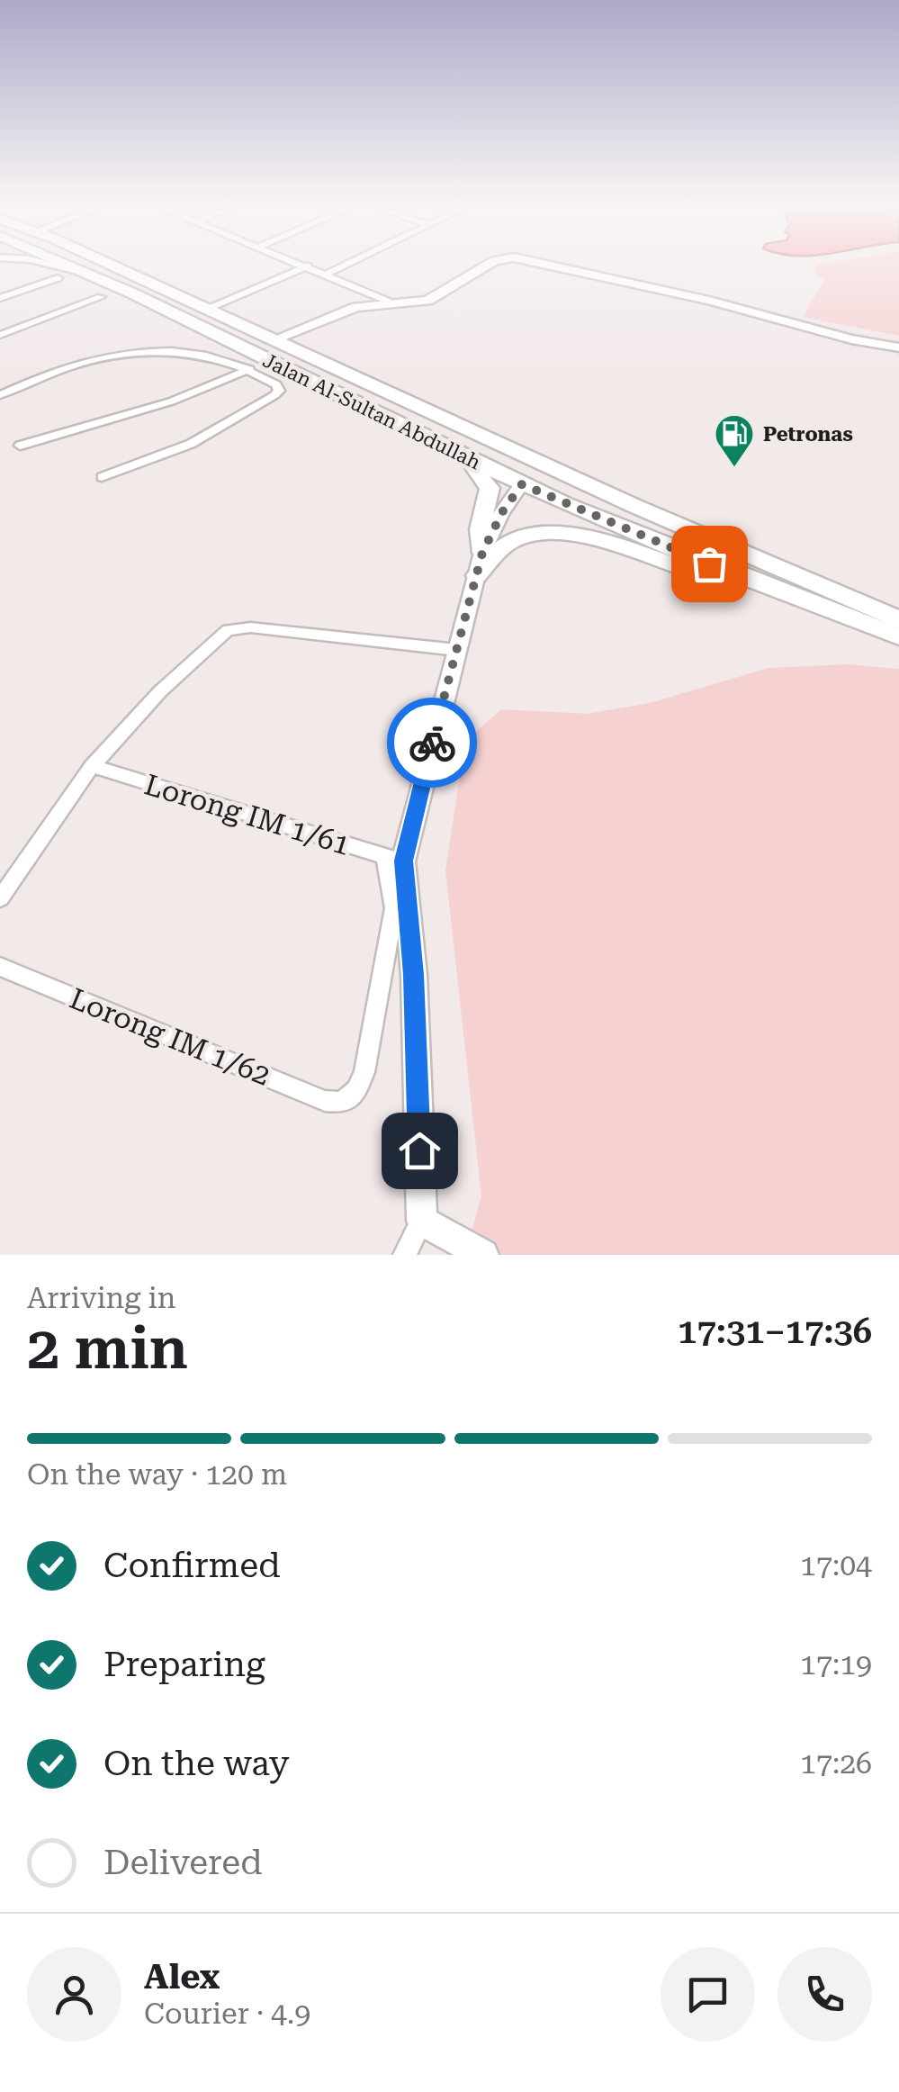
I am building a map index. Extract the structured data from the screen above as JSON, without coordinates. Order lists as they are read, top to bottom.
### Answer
{
  "streets": {
    "main road": ["Jalan Al-Sultan Abdullah"],
    "street": ["Lorong IM 1/61", "Lorong IM 1/62"]
  },
  "crossings": [
    ["Lorong IM 1/61", "Lorong IM 1/62"]
  ],
  "places": {
    "fuel station": ["Petronas"]
  },
  "page": {
    "heading": ["2 min", "Arriving in", "17:31–17:36"],
    "panel": ["Alex", "Courier · 4.9"],
    "bar": "On the way · 120 m",
    "list": [
      ["Confirmed", "17:04"],
      ["Preparing", "17:19"],
      ["On the way", "17:26"],
      "Delivered"
    ]
  }
}
